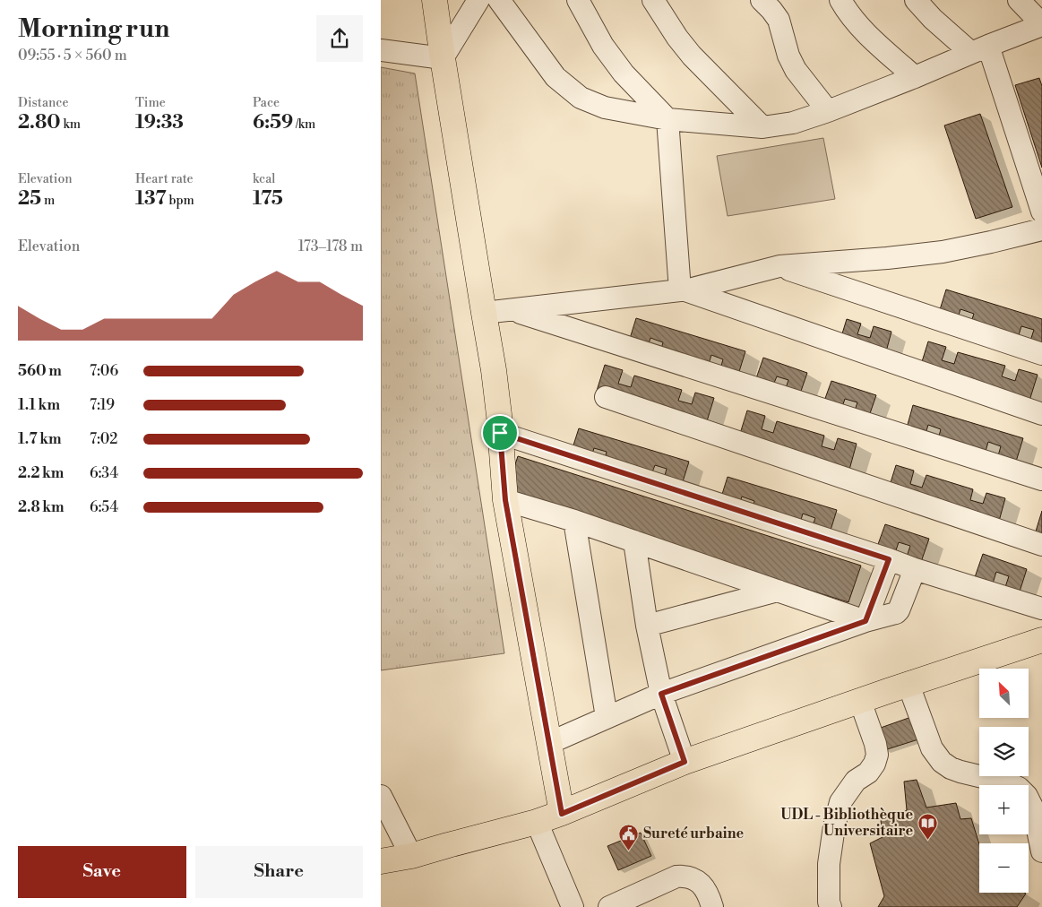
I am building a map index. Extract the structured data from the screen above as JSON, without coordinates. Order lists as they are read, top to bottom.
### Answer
{
  "places": {
    "library": ["UDL - Bibliothèque Universitaire"],
    "public building": ["Sureté urbaine"]
  },
  "north": "top left",
  "page": {
    "heading": ["Morning run", "09:55 · 5 × 560 m"],
    "stats": [
      ["Distance", "2.80 km"],
      ["Time", "19:33"],
      ["Pace", "6:59 /km"],
      ["Elevation", "25 m"],
      ["Heart rate", "137 bpm"],
      ["kcal", "175"]
    ],
    "chart": ["Elevation", "173–178 m"],
    "list": [
      {
        "name": "560 m",
        "note": "7:06"
      },
      {
        "name": "1.1 km",
        "note": "7:19"
      },
      {
        "name": "1.7 km",
        "note": "7:02"
      },
      {
        "name": "2.2 km",
        "note": "6:34"
      },
      {
        "name": "2.8 km",
        "note": "6:54"
      }
    ],
    "map_buttons": ["+", "−"],
    "buttons": ["Save", "Share"]
  }
}
